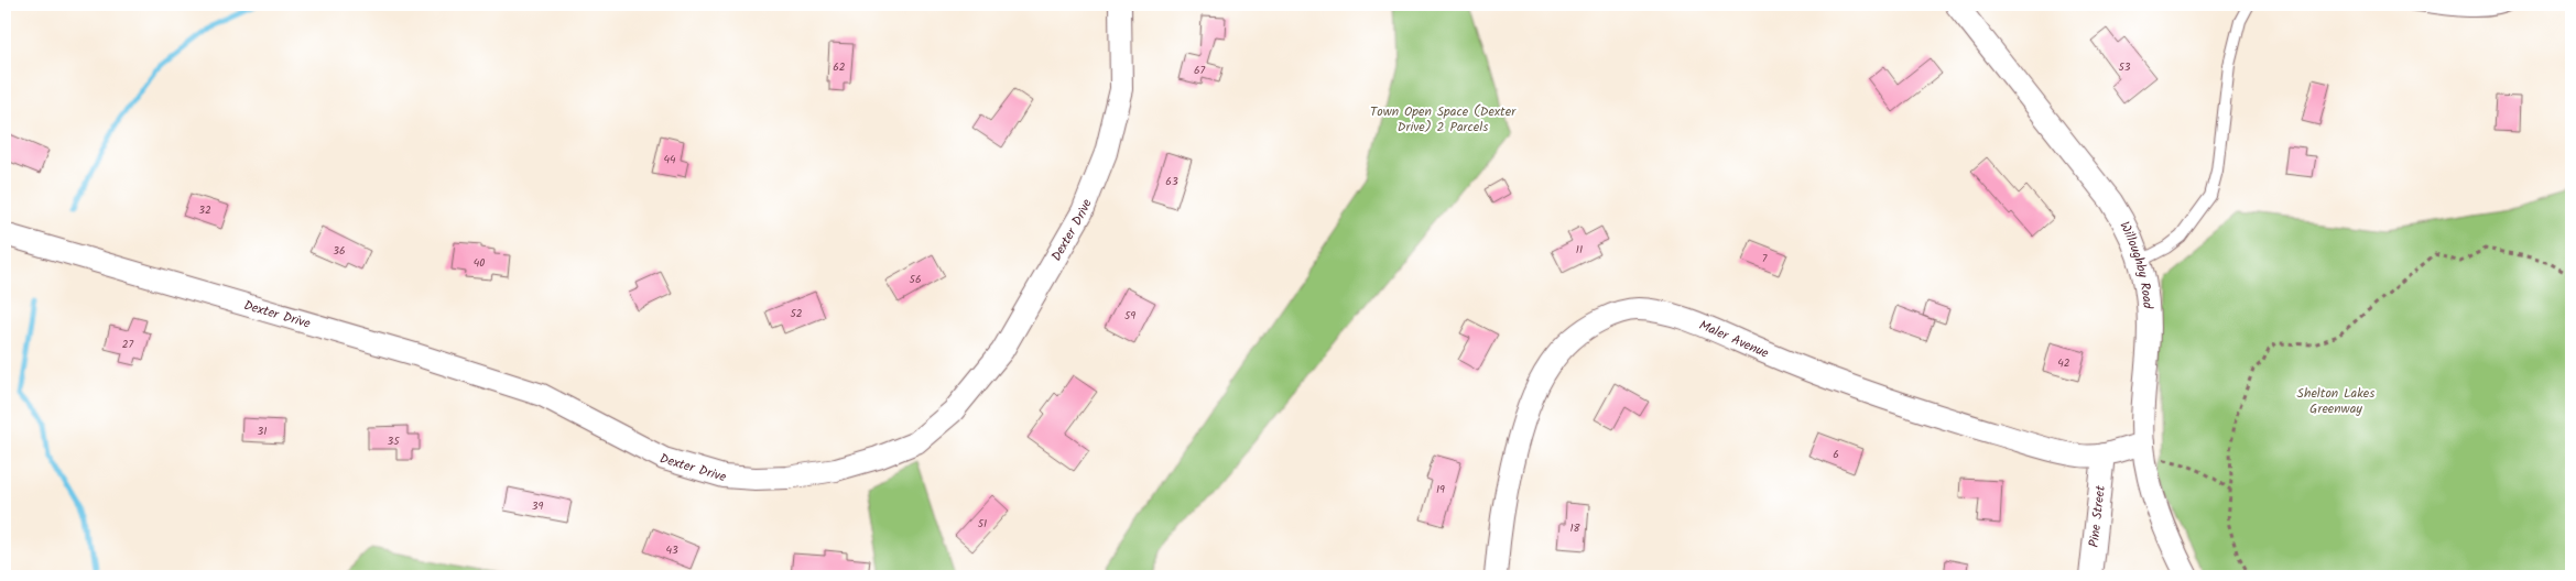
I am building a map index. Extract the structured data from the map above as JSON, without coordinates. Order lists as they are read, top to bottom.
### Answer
{
  "streets": {
    "street": [
      "Dexter Drive",
      "Willoughby Road",
      "Maler Avenue",
      "Pine Street"
    ]
  },
  "crossings": [
    ["Willoughby Road", "Maler Avenue"],
    ["Maler Avenue", "Pine Street"]
  ],
  "parks": ["Town Open Space (Dexter Drive) 2 Parcels", "Shelton Lakes Greenway"],
  "house_numbers": [
    "62",
    "53",
    "67",
    "44",
    "63",
    "32",
    "11",
    "36",
    "7",
    "40",
    "56",
    "52",
    "59",
    "27",
    "42",
    "31",
    "35",
    "6",
    "19",
    "39",
    "51",
    "18",
    "43"
  ]
}
